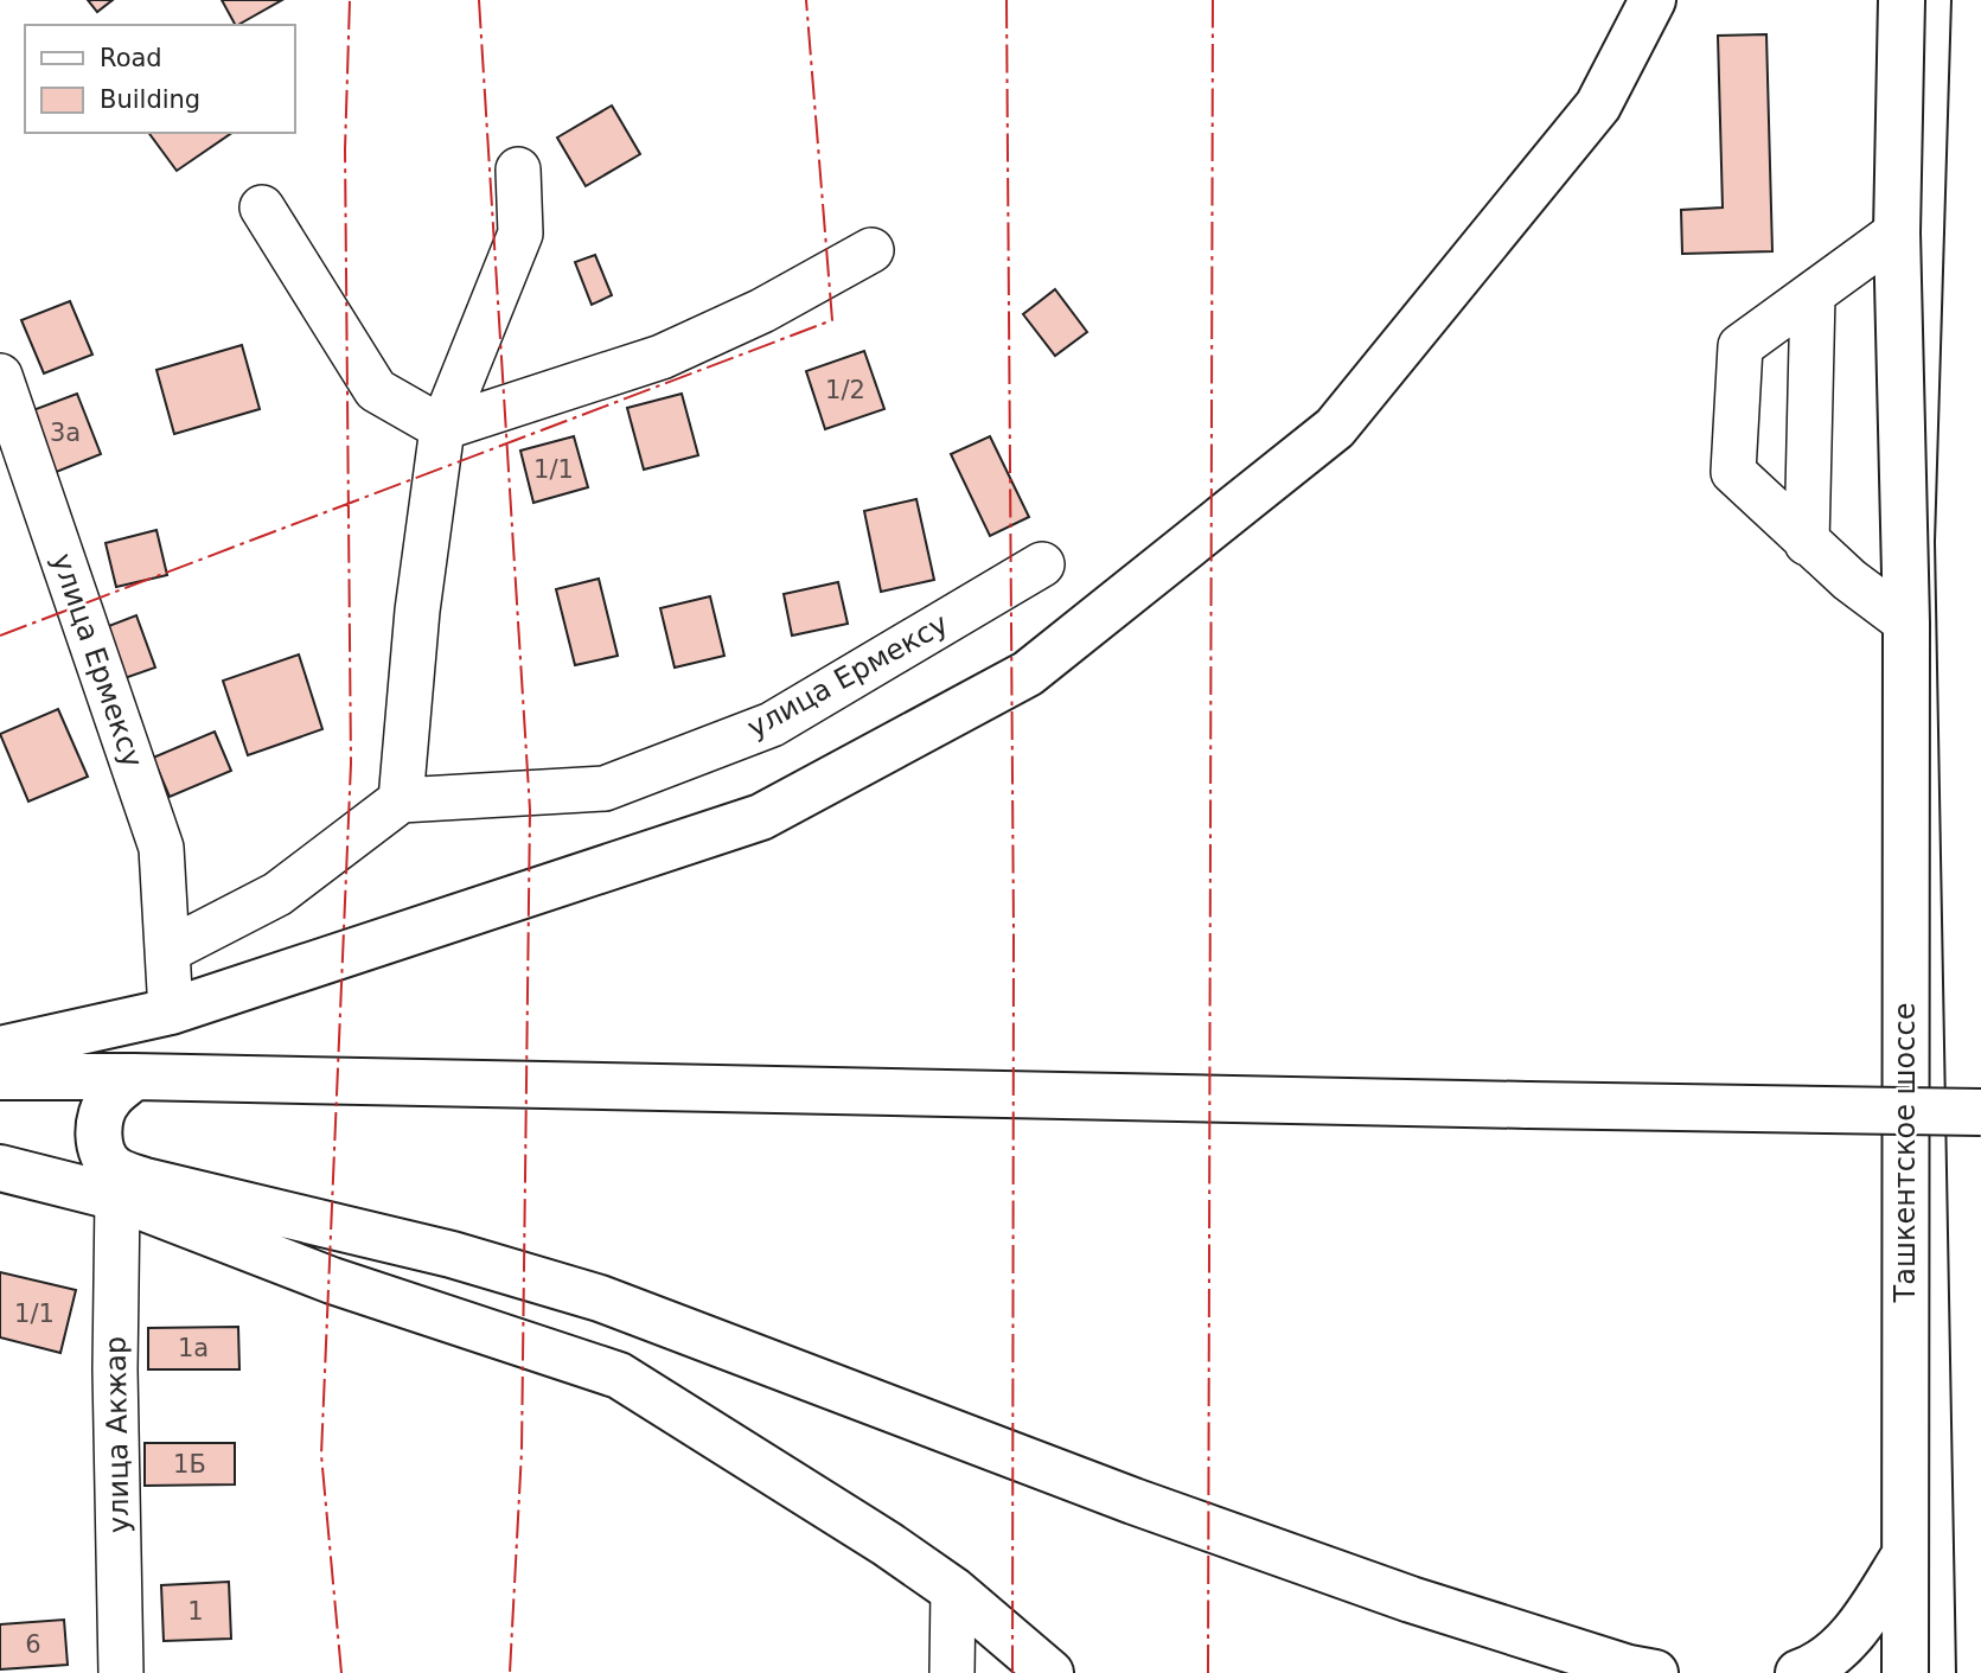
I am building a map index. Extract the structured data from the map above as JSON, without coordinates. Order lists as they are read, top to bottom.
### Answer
{
  "streets": {
    "highway": ["Ташкентское шоссе"],
    "street": ["улица Ермексу", "улица Акжар"]
  },
  "house_numbers": [
    "1/2",
    "3а",
    "1/1",
    "1/1",
    "1а",
    "1Б",
    "1",
    "6"
  ],
  "legend": ["Road", "Building"]
}
